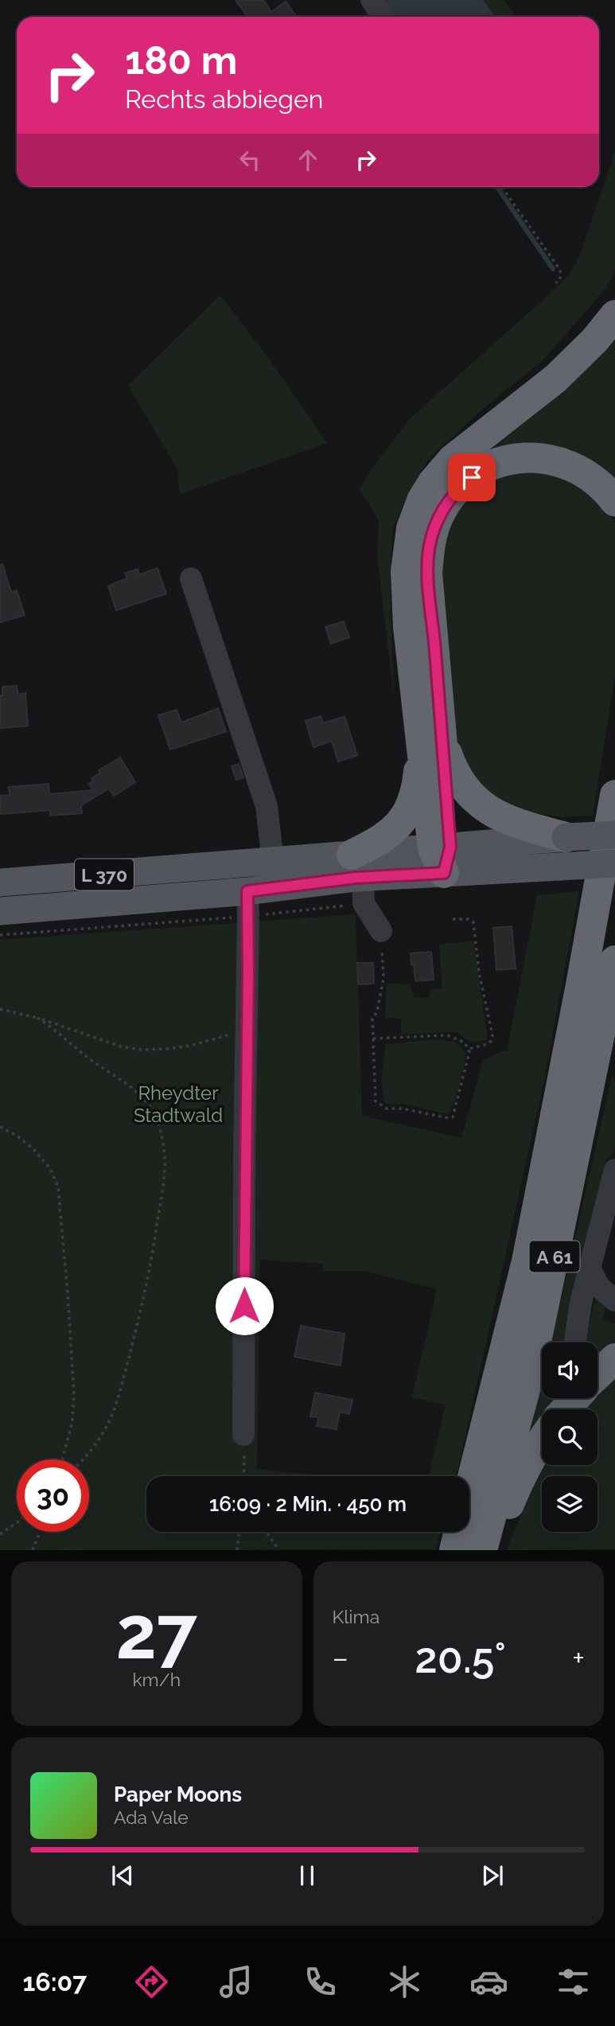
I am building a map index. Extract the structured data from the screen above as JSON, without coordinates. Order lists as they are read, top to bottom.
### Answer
{
  "streets": {
    "highway": ["A 61"],
    "main road": ["L 370"]
  },
  "parks": ["Rheydter Stadtwald"],
  "page": {
    "turn": ["180 m", "Rechts abbiegen"],
    "limit": "30",
    "trip": "16:09 · 2 Min. · 450 m",
    "tile": [
      ["27", "km/h"],
      "Klima"
    ],
    "heat": ["−", "20.5°", "+"],
    "song": ["Paper Moons", "Ada Vale"],
    "tabs": "16:07"
  }
}
